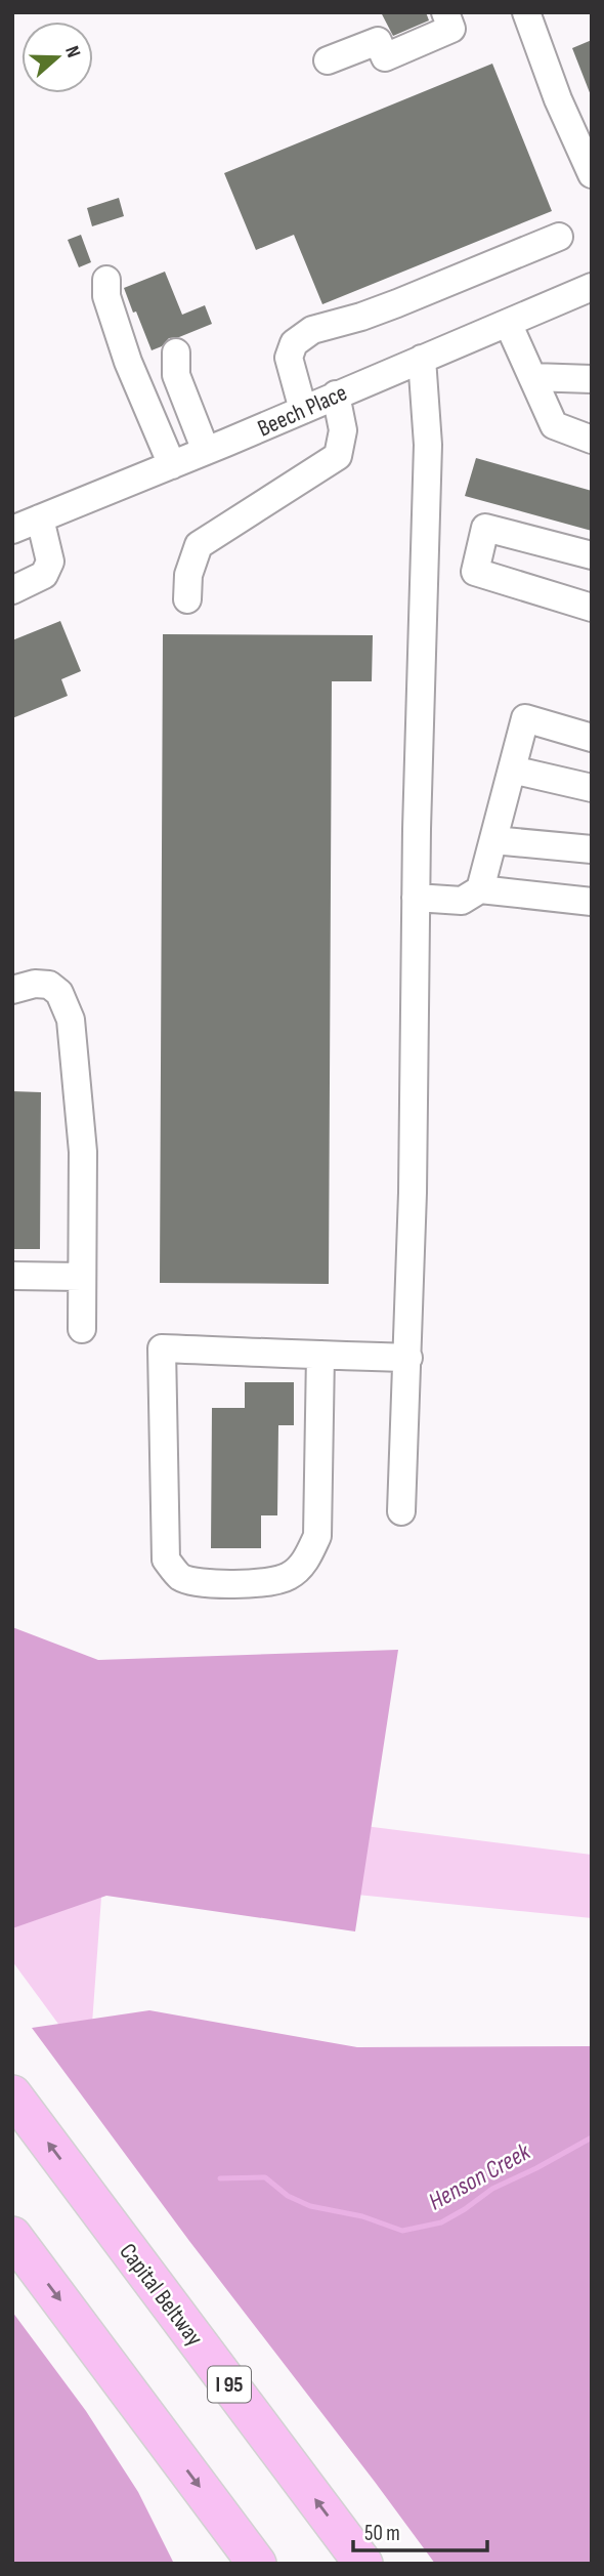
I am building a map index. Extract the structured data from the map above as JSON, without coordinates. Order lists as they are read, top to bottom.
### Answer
{
  "streets": {
    "highway": ["Capital Beltway", "I 95"],
    "street": ["Beech Place"]
  },
  "water": ["Henson Creek"],
  "scale_bar": "50 m",
  "north": "right"
}
